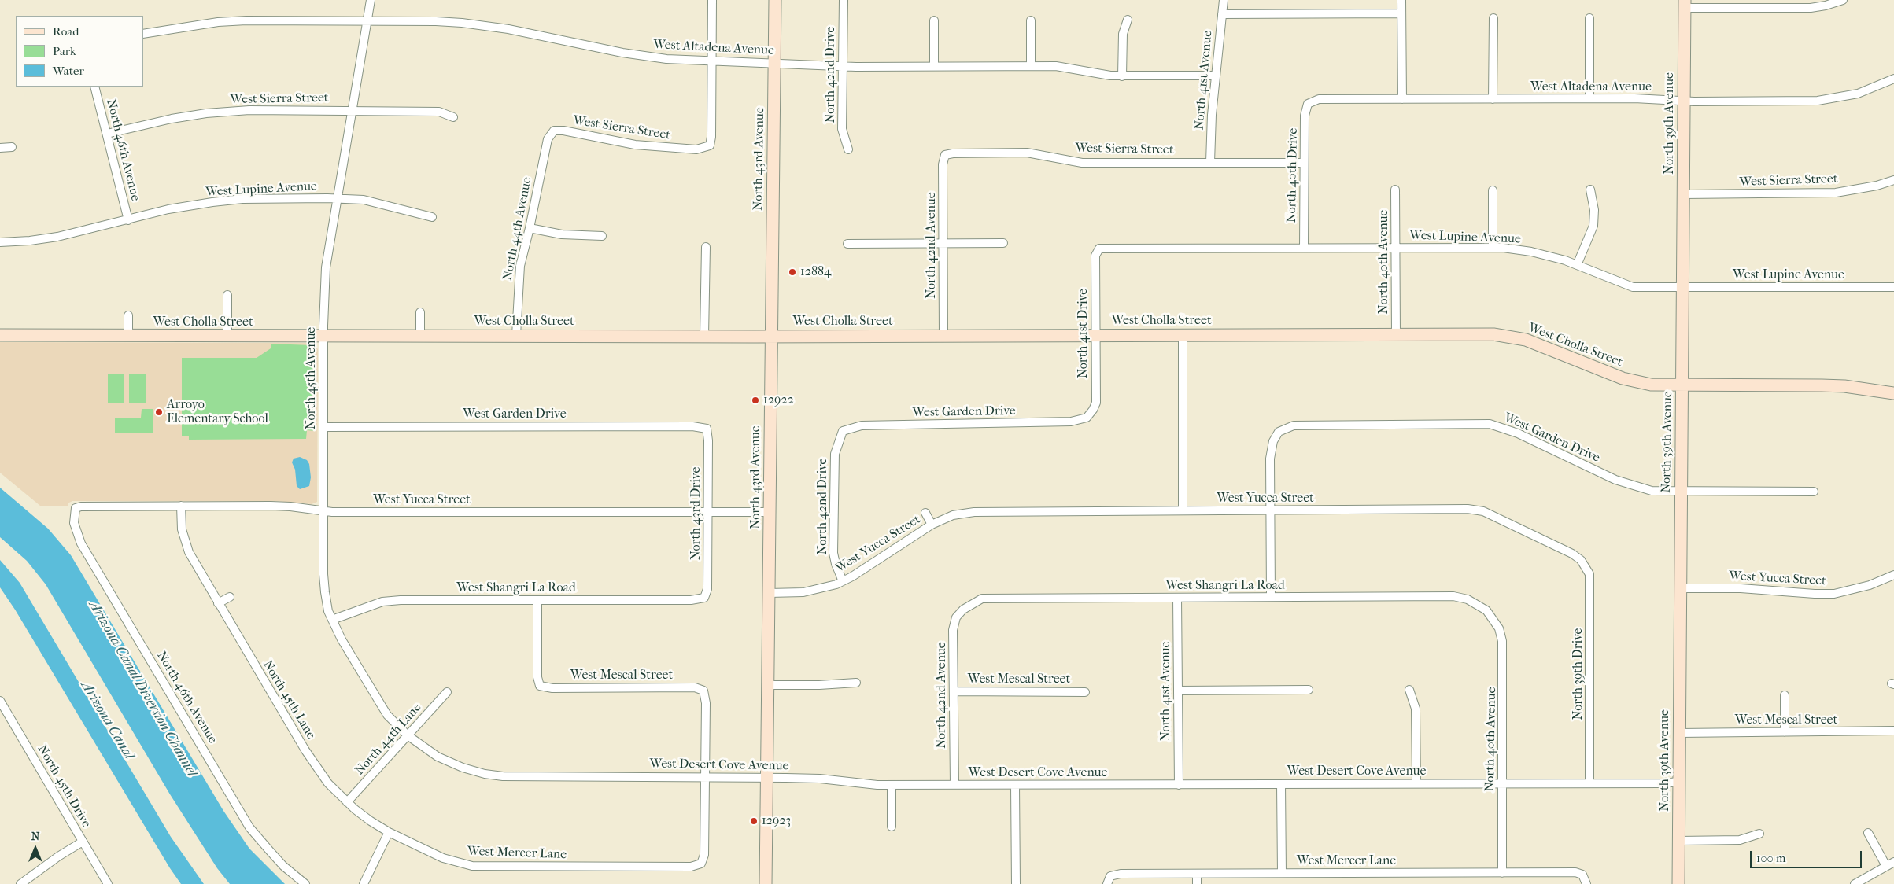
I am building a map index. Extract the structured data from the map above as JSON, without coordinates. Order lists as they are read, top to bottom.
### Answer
{
  "streets": {
    "street": [
      "West Altadena Avenue",
      "North 42nd Drive",
      "North 41st Avenue",
      "West Sierra Street",
      "North 39th Avenue",
      "North 46th Avenue",
      "North 43rd Avenue",
      "North 40th Drive",
      "West Lupine Avenue",
      "North 44th Avenue",
      "North 42nd Avenue",
      "North 40th Avenue",
      "West Cholla Street",
      "North 41st Drive",
      "North 45th Avenue",
      "West Garden Drive",
      "West Yucca Street",
      "North 43rd Drive",
      "West Shangri La Road",
      "North 39th Drive",
      "West Mescal Street",
      "North 45th Lane",
      "North 44th Lane",
      "West Desert Cove Avenue",
      "North 45th Drive",
      "West Mercer Lane"
    ]
  },
  "crossings": [
    ["West Altadena Avenue", "North 42nd Drive"],
    ["West Altadena Avenue", "North 41st Avenue"],
    ["West Altadena Avenue", "West Sierra Street"],
    ["West Altadena Avenue", "North 39th Avenue"],
    ["West Altadena Avenue", "North 43rd Avenue"],
    ["West Altadena Avenue", "North 40th Drive"],
    ["West Altadena Avenue", "North 45th Avenue"],
    ["North 42nd Drive", "West Garden Drive"],
    ["North 42nd Drive", "West Yucca Street"],
    ["North 41st Avenue", "West Sierra Street"],
    ["North 41st Avenue", "West Shangri La Road"],
    ["North 41st Avenue", "West Desert Cove Avenue"],
    ["West Sierra Street", "North 39th Avenue"],
    ["West Sierra Street", "North 46th Avenue"],
    ["West Sierra Street", "North 40th Drive"],
    ["West Sierra Street", "North 44th Avenue"],
    ["West Sierra Street", "North 42nd Avenue"],
    ["West Sierra Street", "North 45th Avenue"],
    ["North 39th Avenue", "West Lupine Avenue"],
    ["North 39th Avenue", "West Cholla Street"],
    ["North 39th Avenue", "West Garden Drive"],
    ["North 39th Avenue", "West Yucca Street"],
    ["North 39th Avenue", "West Mescal Street"],
    ["North 39th Avenue", "West Desert Cove Avenue"],
    ["North 46th Avenue", "West Lupine Avenue"],
    ["North 46th Avenue", "West Yucca Street"],
    ["North 43rd Avenue", "West Cholla Street"],
    ["North 43rd Avenue", "West Yucca Street"],
    ["North 43rd Avenue", "West Desert Cove Avenue"],
    ["North 40th Drive", "West Lupine Avenue"],
    ["West Lupine Avenue", "North 40th Avenue"],
    ["West Lupine Avenue", "North 41st Drive"],
    ["West Lupine Avenue", "North 45th Avenue"],
    ["North 44th Avenue", "West Cholla Street"],
    ["North 42nd Avenue", "West Cholla Street"],
    ["North 42nd Avenue", "West Shangri La Road"],
    ["North 42nd Avenue", "West Mescal Street"],
    ["North 42nd Avenue", "West Desert Cove Avenue"],
    ["North 40th Avenue", "West Cholla Street"],
    ["North 40th Avenue", "West Shangri La Road"],
    ["North 40th Avenue", "West Desert Cove Avenue"],
    ["North 40th Avenue", "West Mercer Lane"],
    ["West Cholla Street", "North 41st Drive"],
    ["West Cholla Street", "North 45th Avenue"],
    ["North 41st Drive", "West Garden Drive"],
    ["North 45th Avenue", "West Garden Drive"],
    ["North 45th Avenue", "West Yucca Street"],
    ["North 45th Avenue", "West Shangri La Road"],
    ["North 45th Avenue", "North 44th Lane"],
    ["North 45th Avenue", "West Desert Cove Avenue"],
    ["West Garden Drive", "West Yucca Street"],
    ["West Garden Drive", "North 43rd Drive"],
    ["West Yucca Street", "North 43rd Drive"],
    ["West Yucca Street", "North 39th Drive"],
    ["West Yucca Street", "North 45th Lane"],
    ["North 43rd Drive", "West Shangri La Road"],
    ["West Shangri La Road", "West Mescal Street"],
    ["North 39th Drive", "West Desert Cove Avenue"],
    ["West Mescal Street", "West Desert Cove Avenue"],
    ["West Mescal Street", "West Mercer Lane"],
    ["North 45th Lane", "North 44th Lane"],
    ["North 45th Lane", "West Mercer Lane"],
    ["North 44th Lane", "West Desert Cove Avenue"],
    ["North 44th Lane", "West Mercer Lane"],
    ["West Desert Cove Avenue", "West Mercer Lane"]
  ],
  "water": ["Arizona Canal Diversion Channel", "Arizona Canal"],
  "places": [
    "12884",
    "12922",
    "Arroyo Elementary School",
    "12923"
  ],
  "legend": ["Road", "Park", "Water"],
  "scale_bar": "100 m",
  "north": "top"
}
